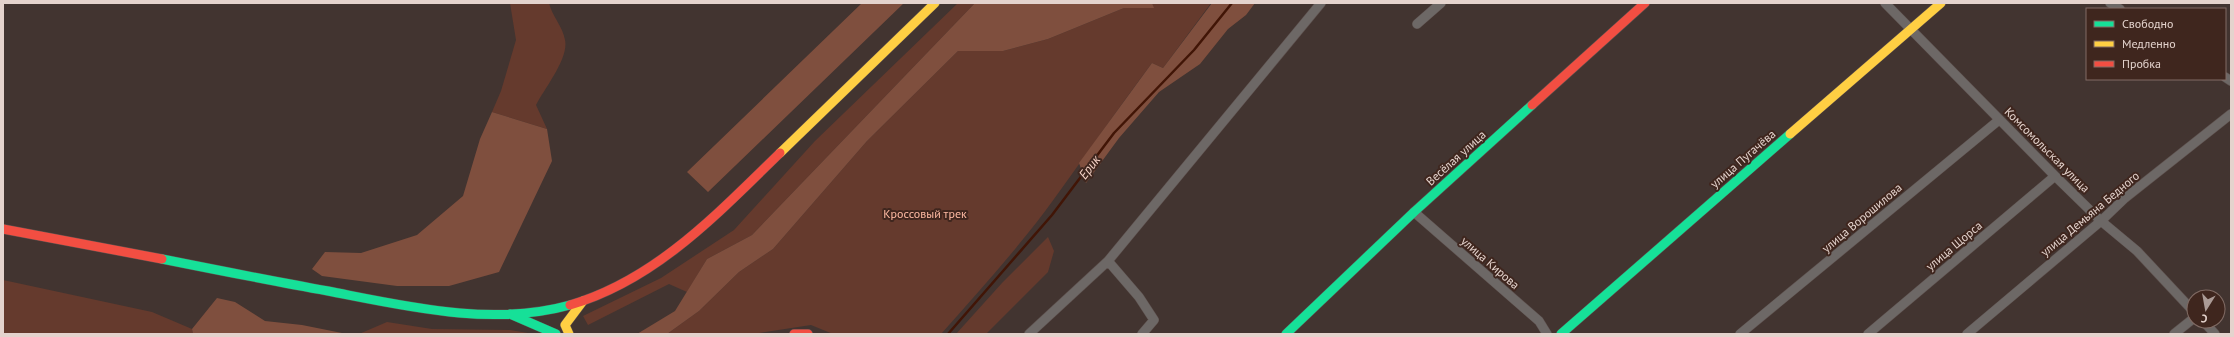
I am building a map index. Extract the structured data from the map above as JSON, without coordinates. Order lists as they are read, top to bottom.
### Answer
{
  "streets": {
    "main road": ["Весёлая улица", "улица Пугачёва"],
    "street": [
      "Комсомольская улица",
      "улица Демьяна Бедного",
      "улица Ворошилова",
      "улица Щорса",
      "улица Кирова"
    ]
  },
  "crossings": [
    ["Комсомольская улица", "улица Пугачёва"],
    ["Комсомольская улица", "улица Демьяна Бедного"],
    ["Комсомольская улица", "улица Ворошилова"],
    ["Комсомольская улица", "улица Щорса"],
    ["Весёлая улица", "улица Кирова"]
  ],
  "water": ["Ерик"],
  "parks": ["Кроссовый трек"],
  "legend": ["Свободно", "Медленно", "Пробка"],
  "north": "bottom"
}
